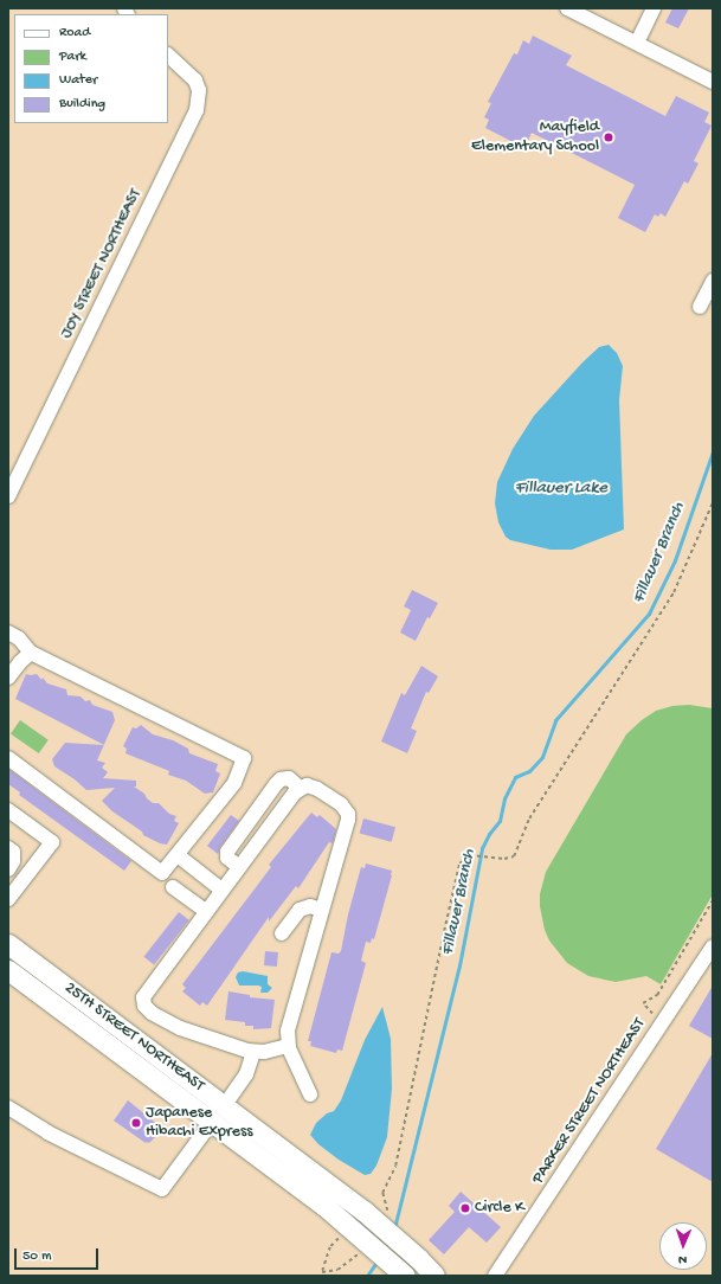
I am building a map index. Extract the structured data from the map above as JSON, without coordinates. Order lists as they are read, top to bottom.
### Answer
{
  "streets": {
    "highway": ["25TH STREET NORTHEAST"],
    "street": ["JOY STREET NORTHEAST", "PARKER STREET NORTHEAST"]
  },
  "water": ["Fillauer Lake", "Fillauer Branch"],
  "places": ["Mayfield Elementary School", "Japanese Hibachi Express", "Circle K"],
  "legend": [
    "Road",
    "Park",
    "Water",
    "Building"
  ],
  "scale_bar": "50 m",
  "north": "bottom"
}
